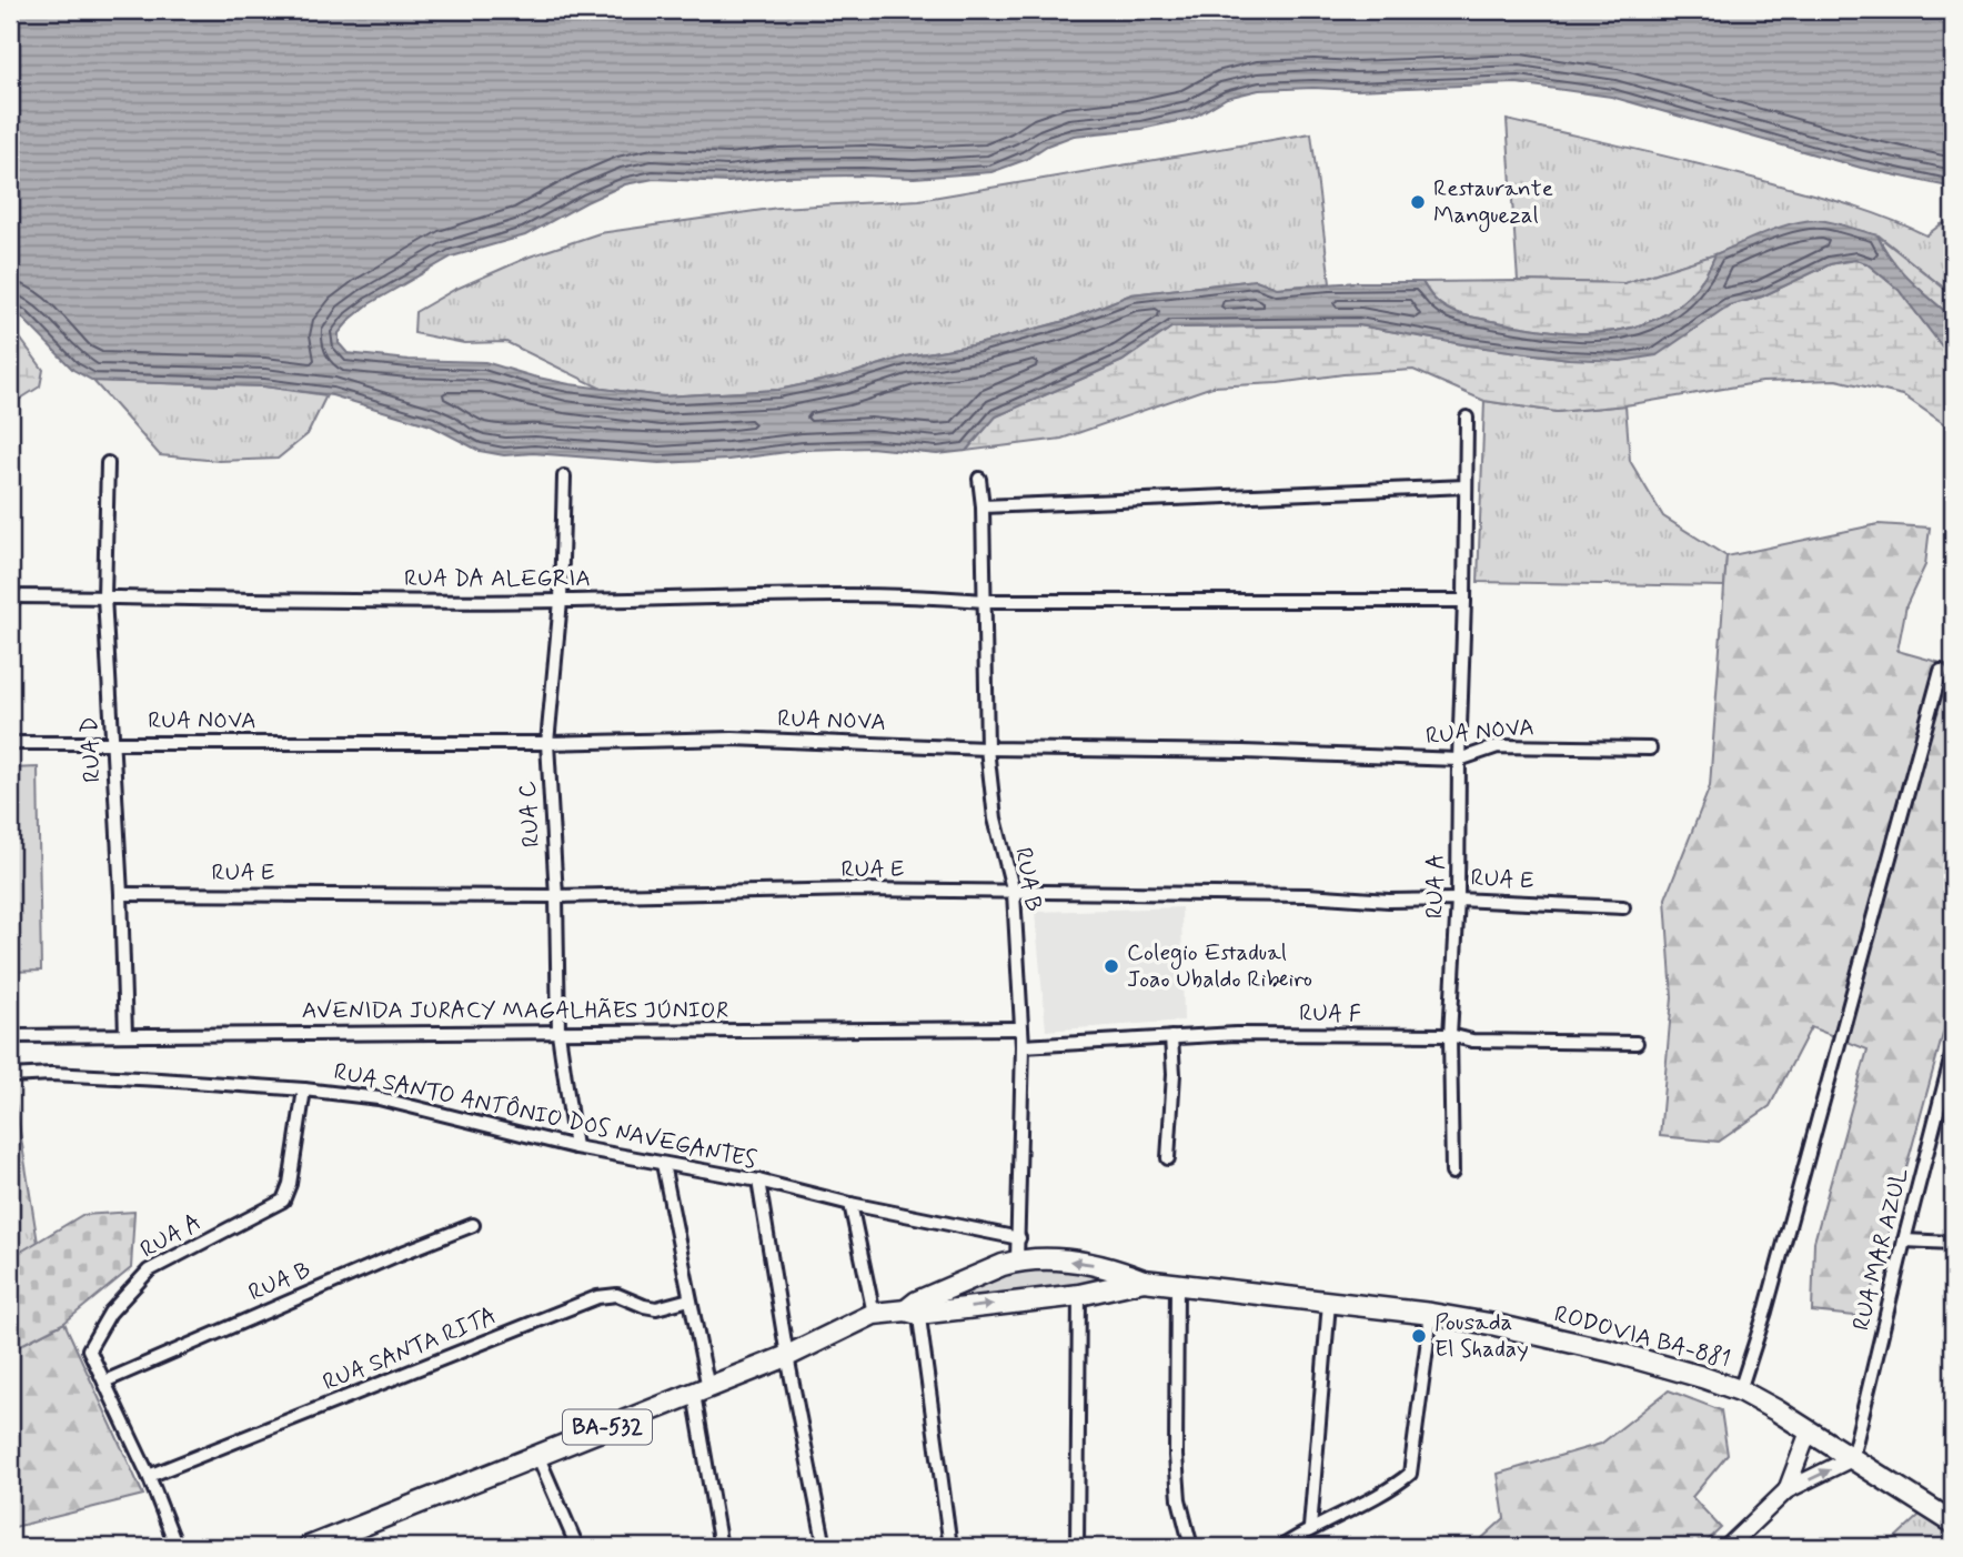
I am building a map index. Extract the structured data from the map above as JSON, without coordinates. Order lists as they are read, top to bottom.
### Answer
{
  "streets": {
    "main road": ["RODOVIA BA-881", "BA-532"],
    "street": [
      "RUA DA ALEGRIA",
      "RUA NOVA",
      "RUA D",
      "RUA C",
      "RUA E",
      "RUA B",
      "RUA A",
      "AVENIDA JURACY MAGALHÃES JÚNIOR",
      "RUA F",
      "RUA SANTO ANTÔNIO DOS NAVEGANTES",
      "RUA MAR AZUL",
      "RUA SANTA RITA"
    ]
  },
  "crossings": [
    ["RUA DA ALEGRIA", "RUA D"],
    ["RUA DA ALEGRIA", "RUA C"],
    ["RUA DA ALEGRIA", "RUA B"],
    ["RUA NOVA", "RUA D"],
    ["RUA NOVA", "RUA C"],
    ["RUA NOVA", "RUA B"],
    ["RUA NOVA", "RUA A"],
    ["RUA D", "RUA E"],
    ["RUA D", "AVENIDA JURACY MAGALHÃES JÚNIOR"],
    ["RUA C", "RUA E"],
    ["RUA C", "AVENIDA JURACY MAGALHÃES JÚNIOR"],
    ["RUA C", "RUA SANTO ANTÔNIO DOS NAVEGANTES"],
    ["RUA E", "RUA B"],
    ["RUA E", "RUA A"],
    ["RUA B", "RUA A"],
    ["RUA B", "AVENIDA JURACY MAGALHÃES JÚNIOR"],
    ["RUA B", "RUA F"],
    ["RUA B", "RUA SANTO ANTÔNIO DOS NAVEGANTES"],
    ["RUA B", "BA-532"],
    ["RUA A", "RUA F"],
    ["RUA A", "RUA SANTO ANTÔNIO DOS NAVEGANTES"],
    ["RUA A", "RUA SANTA RITA"],
    ["RUA MAR AZUL", "RODOVIA BA-881"],
    ["RODOVIA BA-881", "BA-532"]
  ],
  "places": ["Restaurante Manguezal", "Colegio Estadual Joao Ubaldo Ribeiro", "Pousada El Shaday"]
}
